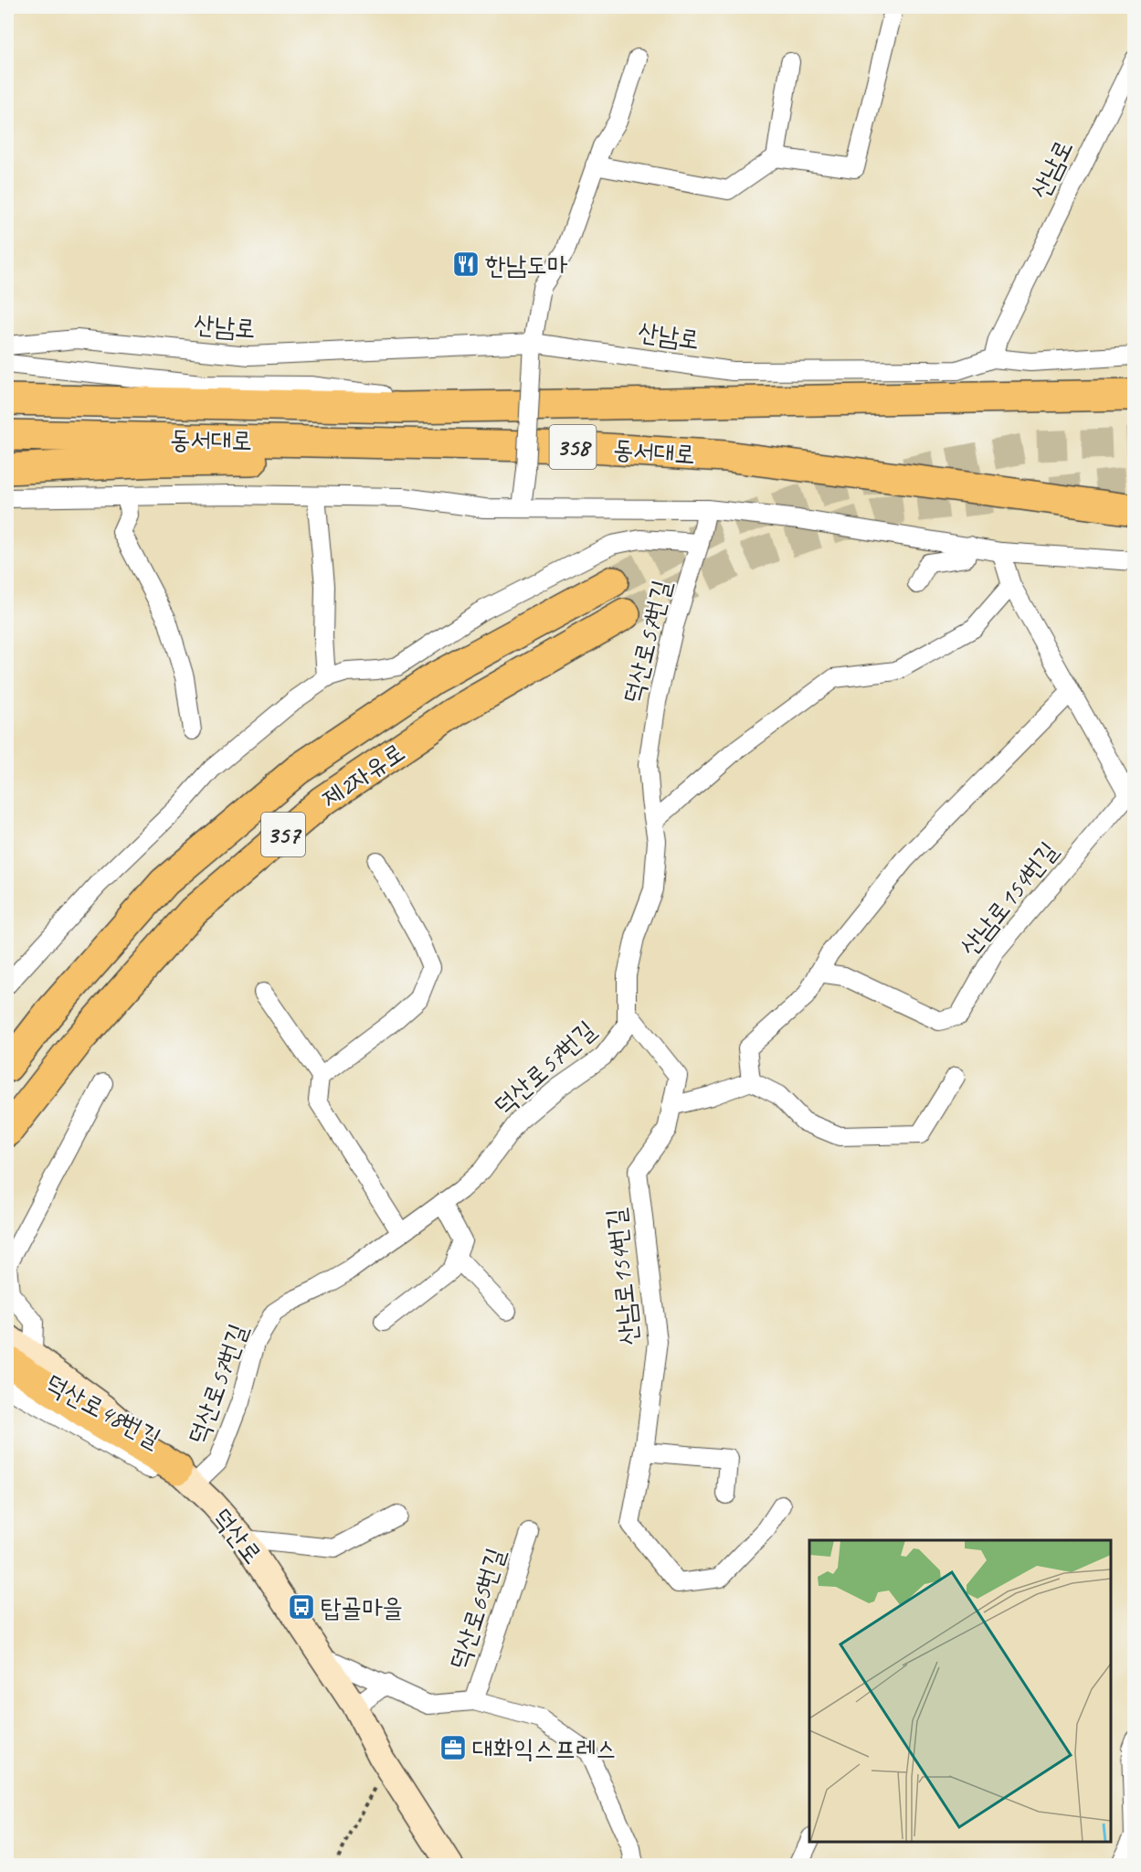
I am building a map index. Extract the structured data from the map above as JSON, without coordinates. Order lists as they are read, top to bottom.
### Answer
{
  "streets": {
    "highway": [
      "동서대로",
      "358",
      "제2자유로",
      "357"
    ],
    "street": [
      "산남로",
      "덕산로57번길",
      "산남로154번길",
      "덕산로48번길",
      "덕산로",
      "덕산로65번길"
    ]
  },
  "crossings": [
    ["덕산로57번길", "산남로154번길"],
    ["덕산로57번길", "덕산로48번길"],
    ["덕산로57번길", "덕산로"],
    ["덕산로48번길", "덕산로"],
    ["덕산로", "덕산로65번길"]
  ],
  "places": {
    "restaurant": ["한남도마"],
    "bus stop": ["탑골마을"],
    "office": ["대화익스프레스"]
  }
}
